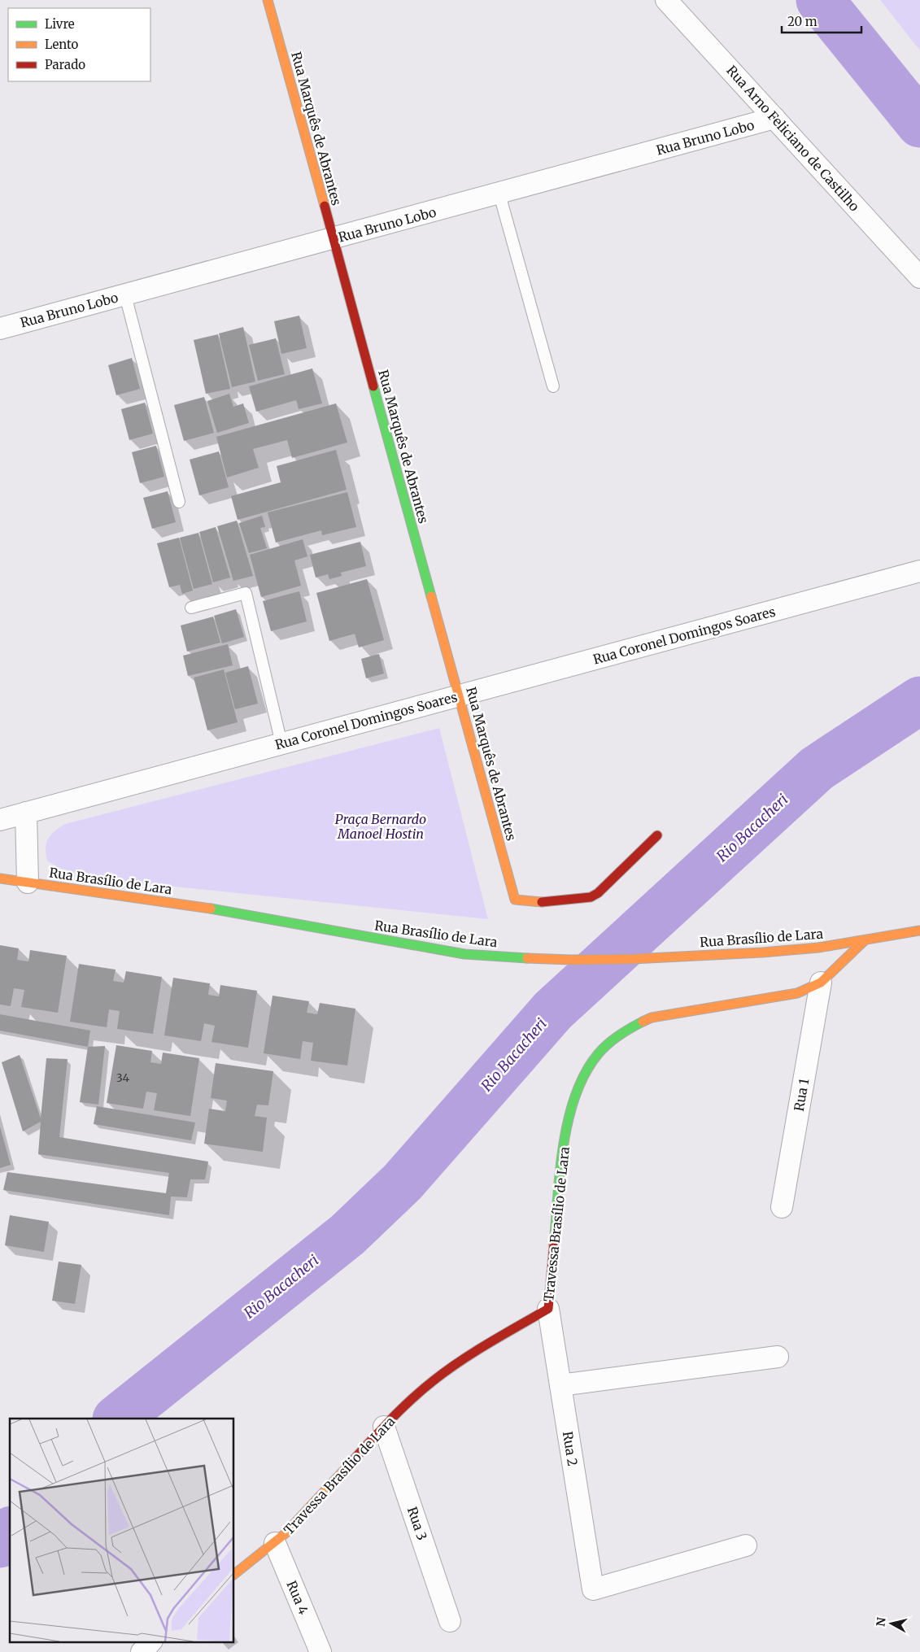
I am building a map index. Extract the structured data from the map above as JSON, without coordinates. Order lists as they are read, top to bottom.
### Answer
{
  "streets": {
    "street": [
      "Rua Marquês de Abrantes",
      "Rua Bruno Lobo",
      "Rua Arno Feliciano de Castilho",
      "Rua Coronel Domingos Soares",
      "Rua Brasílio de Lara",
      "Rua 1",
      "Travessa Brasílio de Lara",
      "Rua 2",
      "Rua 3",
      "Rua 4"
    ]
  },
  "crossings": [
    ["Rua Marquês de Abrantes", "Rua Bruno Lobo"],
    ["Rua Marquês de Abrantes", "Rua Coronel Domingos Soares"],
    ["Rua Bruno Lobo", "Rua Arno Feliciano de Castilho"],
    ["Rua Brasílio de Lara", "Travessa Brasílio de Lara"],
    ["Rua 1", "Travessa Brasílio de Lara"],
    ["Travessa Brasílio de Lara", "Rua 2"],
    ["Travessa Brasílio de Lara", "Rua 3"],
    ["Travessa Brasílio de Lara", "Rua 4"]
  ],
  "water": ["Rio Bacacheri"],
  "parks": ["Praça Bernardo Manoel Hostin"],
  "house_numbers": ["34"],
  "legend": ["Livre", "Lento", "Parado"],
  "scale_bar": "20 m",
  "north": "left"
}
